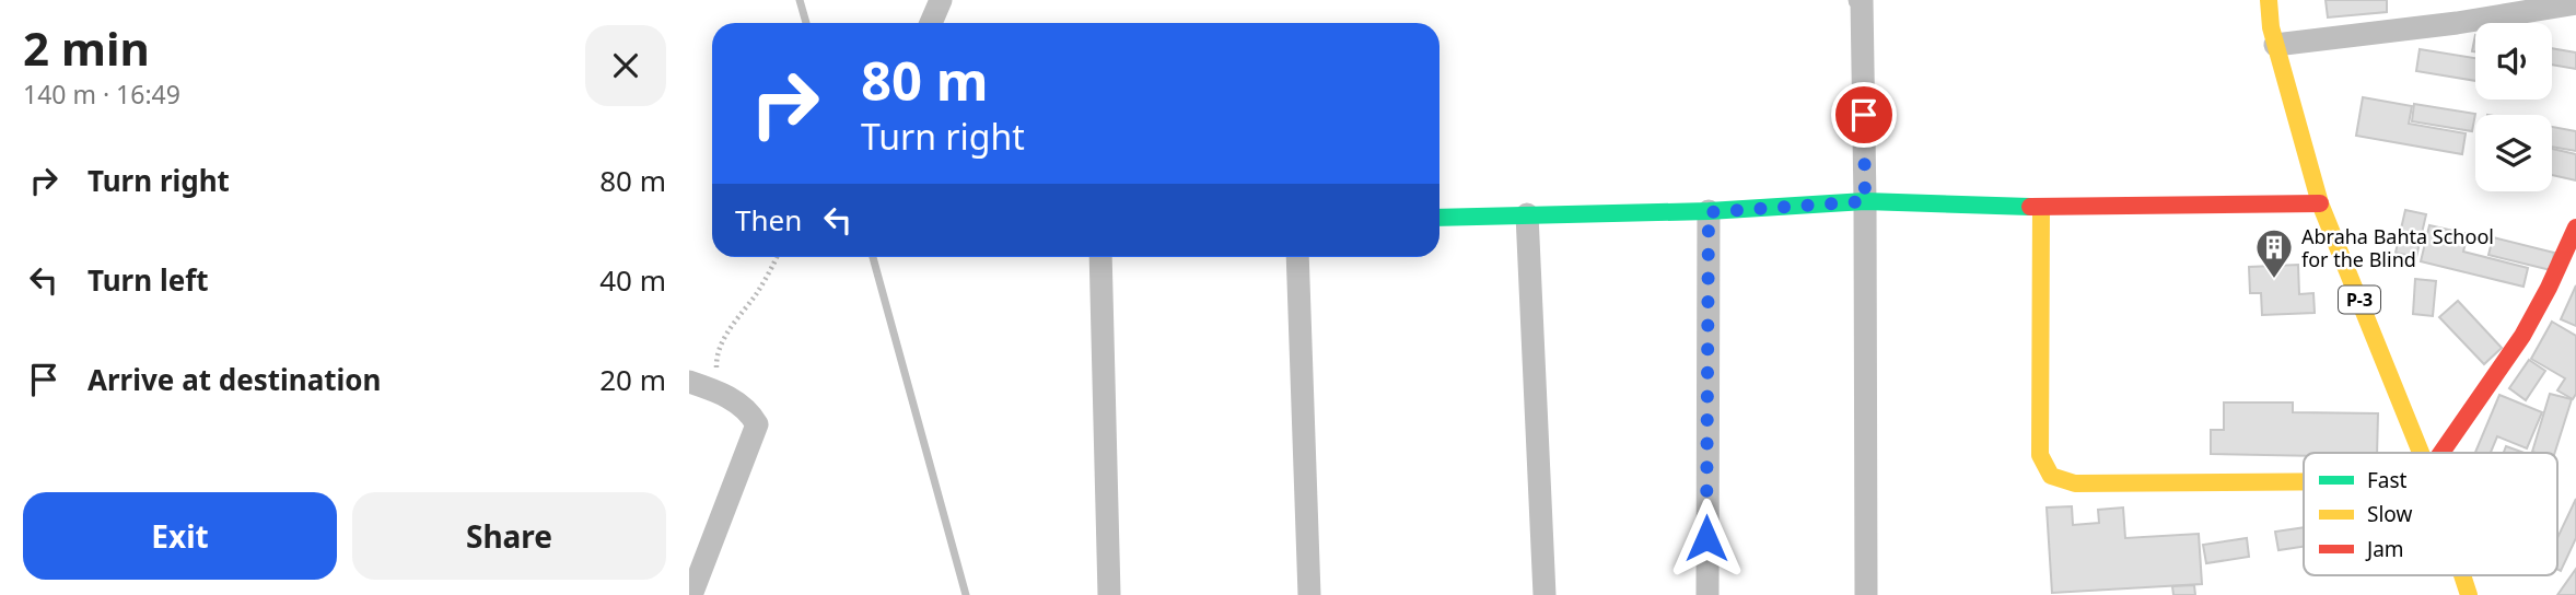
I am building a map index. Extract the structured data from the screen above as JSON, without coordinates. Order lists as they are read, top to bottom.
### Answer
{
  "streets": {
    "street": ["P-3"]
  },
  "places": {
    "building": ["Abraha Bahta School for the Blind"]
  },
  "legend": ["Fast", "Slow", "Jam"],
  "page": {
    "heading": ["2 min", "140 m · 16:49"],
    "turn": ["80 m", "Turn right"],
    "list": [
      {
        "name": "Turn right",
        "value": "80 m"
      },
      {
        "name": "Turn left",
        "value": "40 m"
      },
      {
        "name": "Arrive at destination",
        "value": "20 m"
      }
    ],
    "then": "Then",
    "buttons": ["Exit", "Share"]
  }
}
